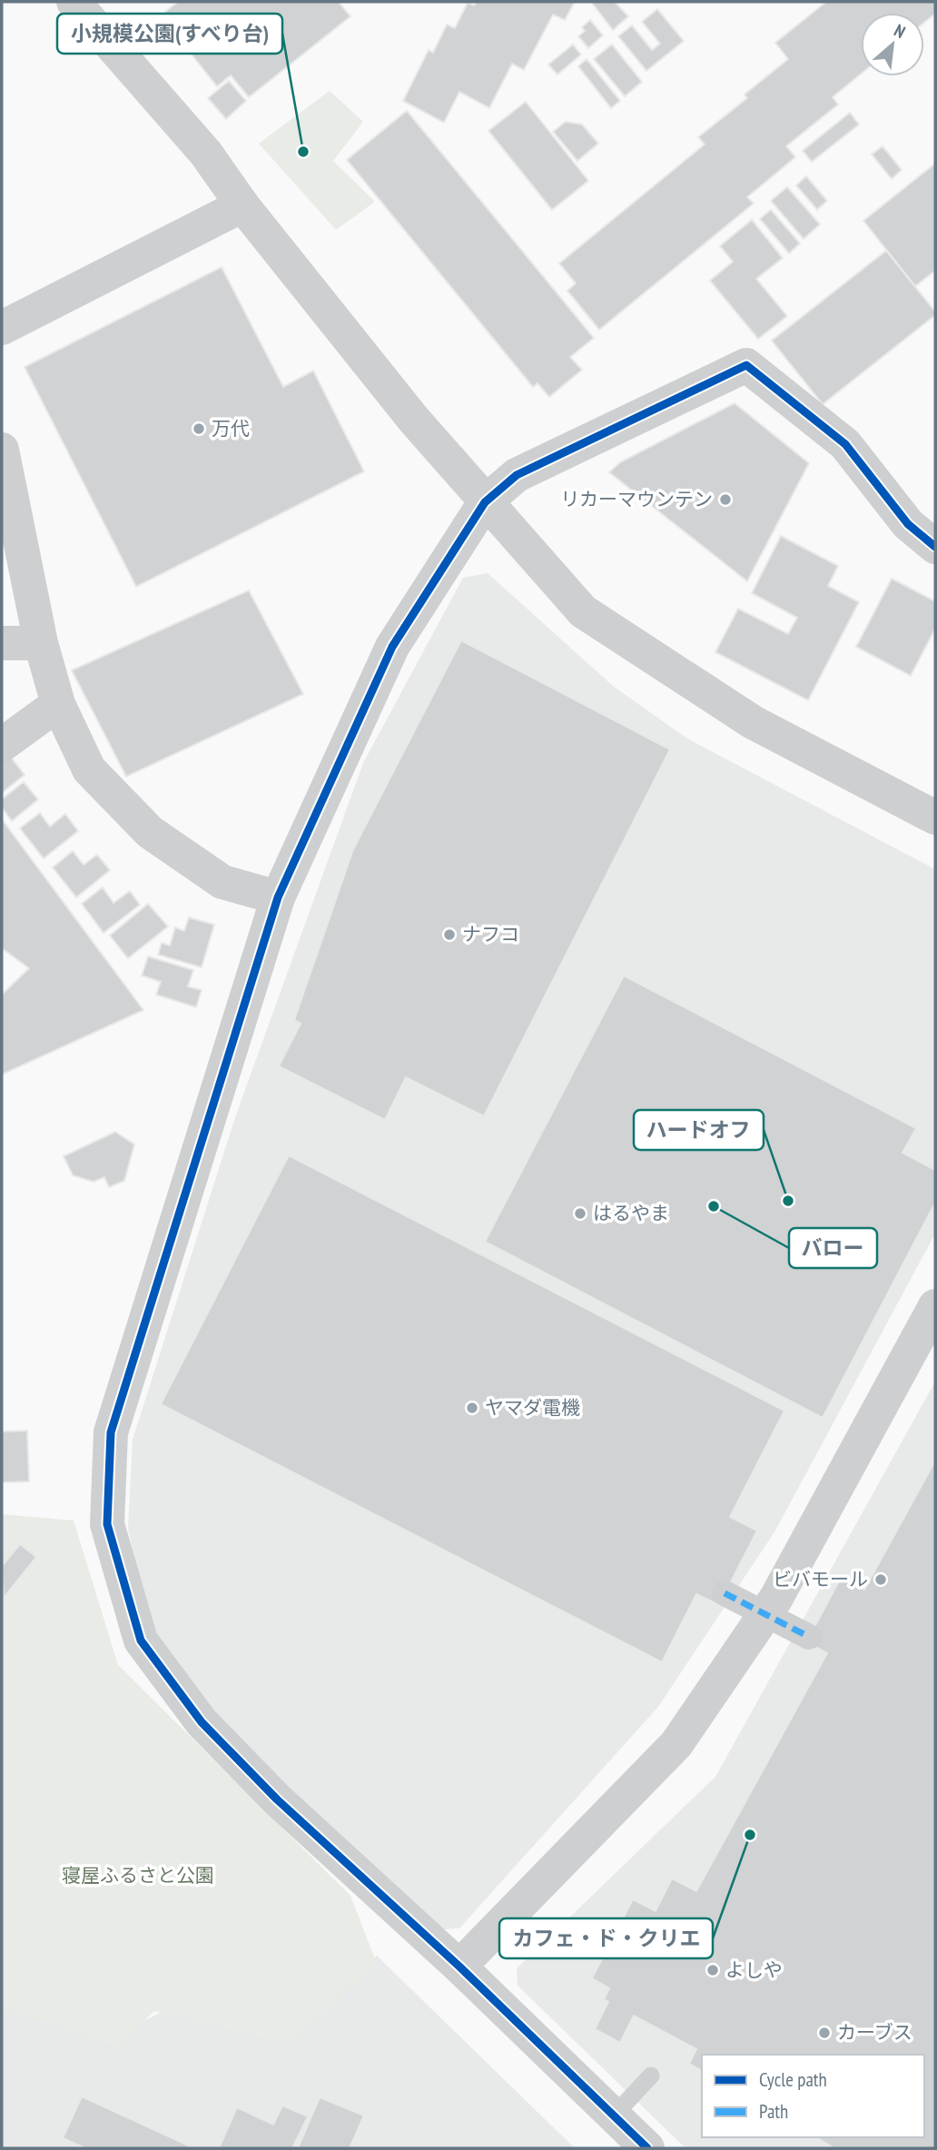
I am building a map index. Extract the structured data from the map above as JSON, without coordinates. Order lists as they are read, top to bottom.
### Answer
{
  "parks": ["寝屋ふるさと公園"],
  "places": [
    "小規模公園(すべり台)",
    "万代",
    "リカーマウンテン",
    "ナフコ",
    "ハードオフ",
    "バロー",
    "はるやま",
    "ヤマダ電機",
    "ビバモール",
    "カフェ・ド・クリエ",
    "よしや",
    "カーブス"
  ],
  "legend": ["Cycle path", "Path"],
  "north": "top right"
}
